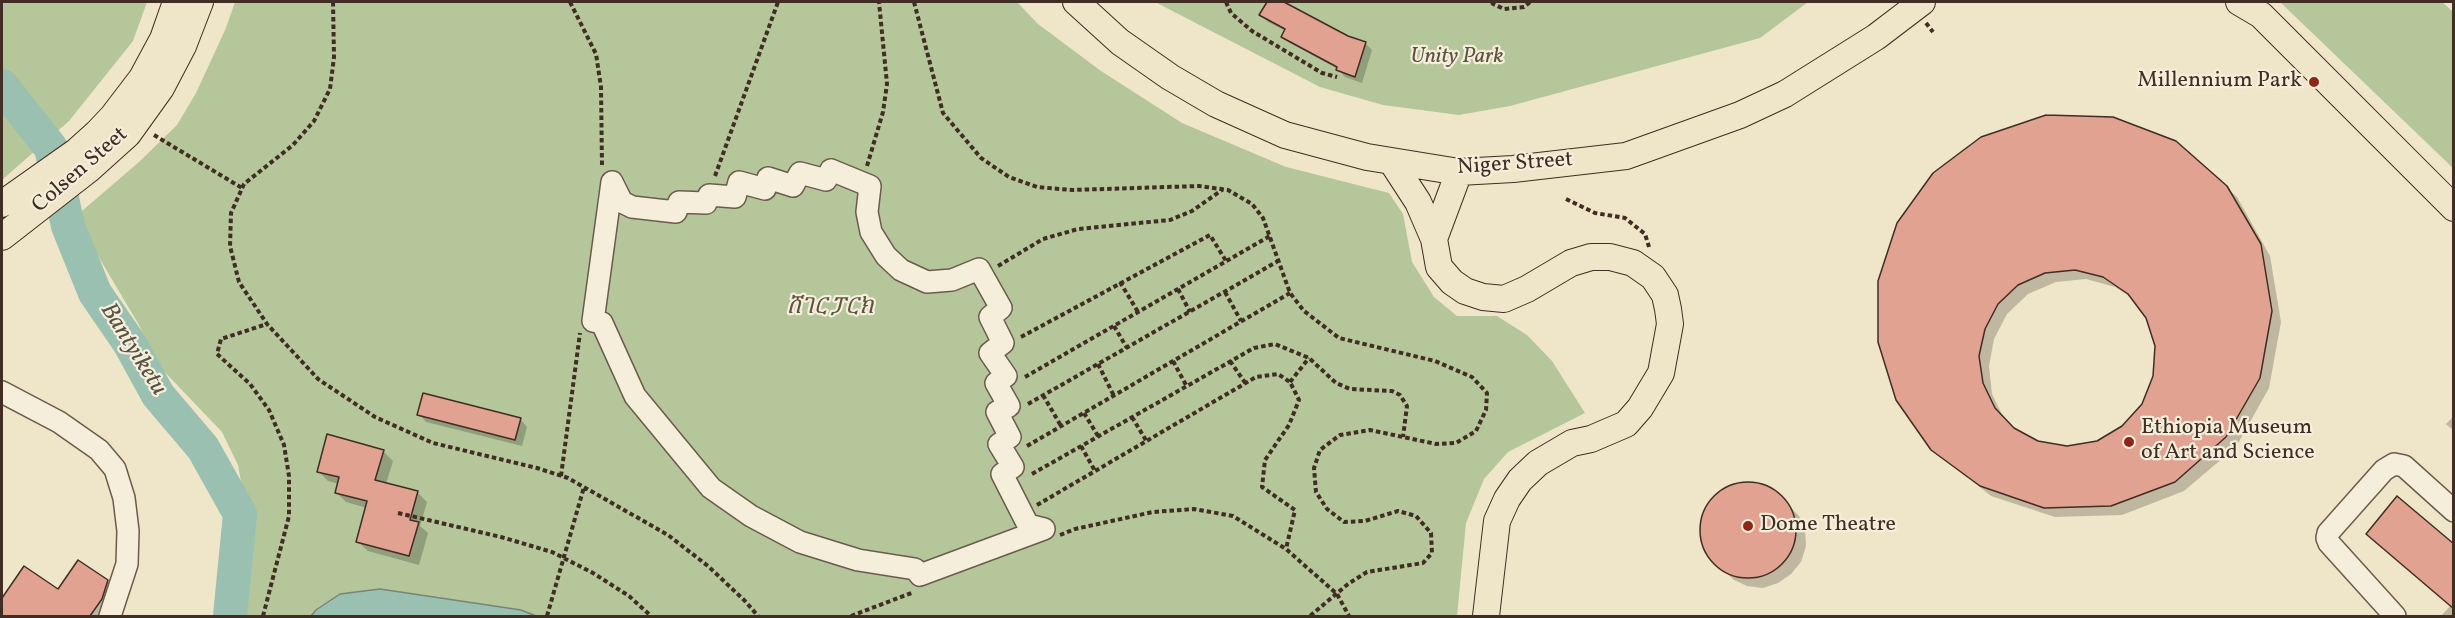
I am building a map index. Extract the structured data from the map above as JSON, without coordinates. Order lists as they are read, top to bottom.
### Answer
{
  "streets": {
    "main road": ["Niger Street", "Colsen Steet"]
  },
  "water": ["Bantyiketu"],
  "parks": ["Unity Park", "ሸገር ፓርክ"],
  "places": ["Millennium Park", "Ethiopia Museum of Art and Science", "Dome Theatre"]
}
